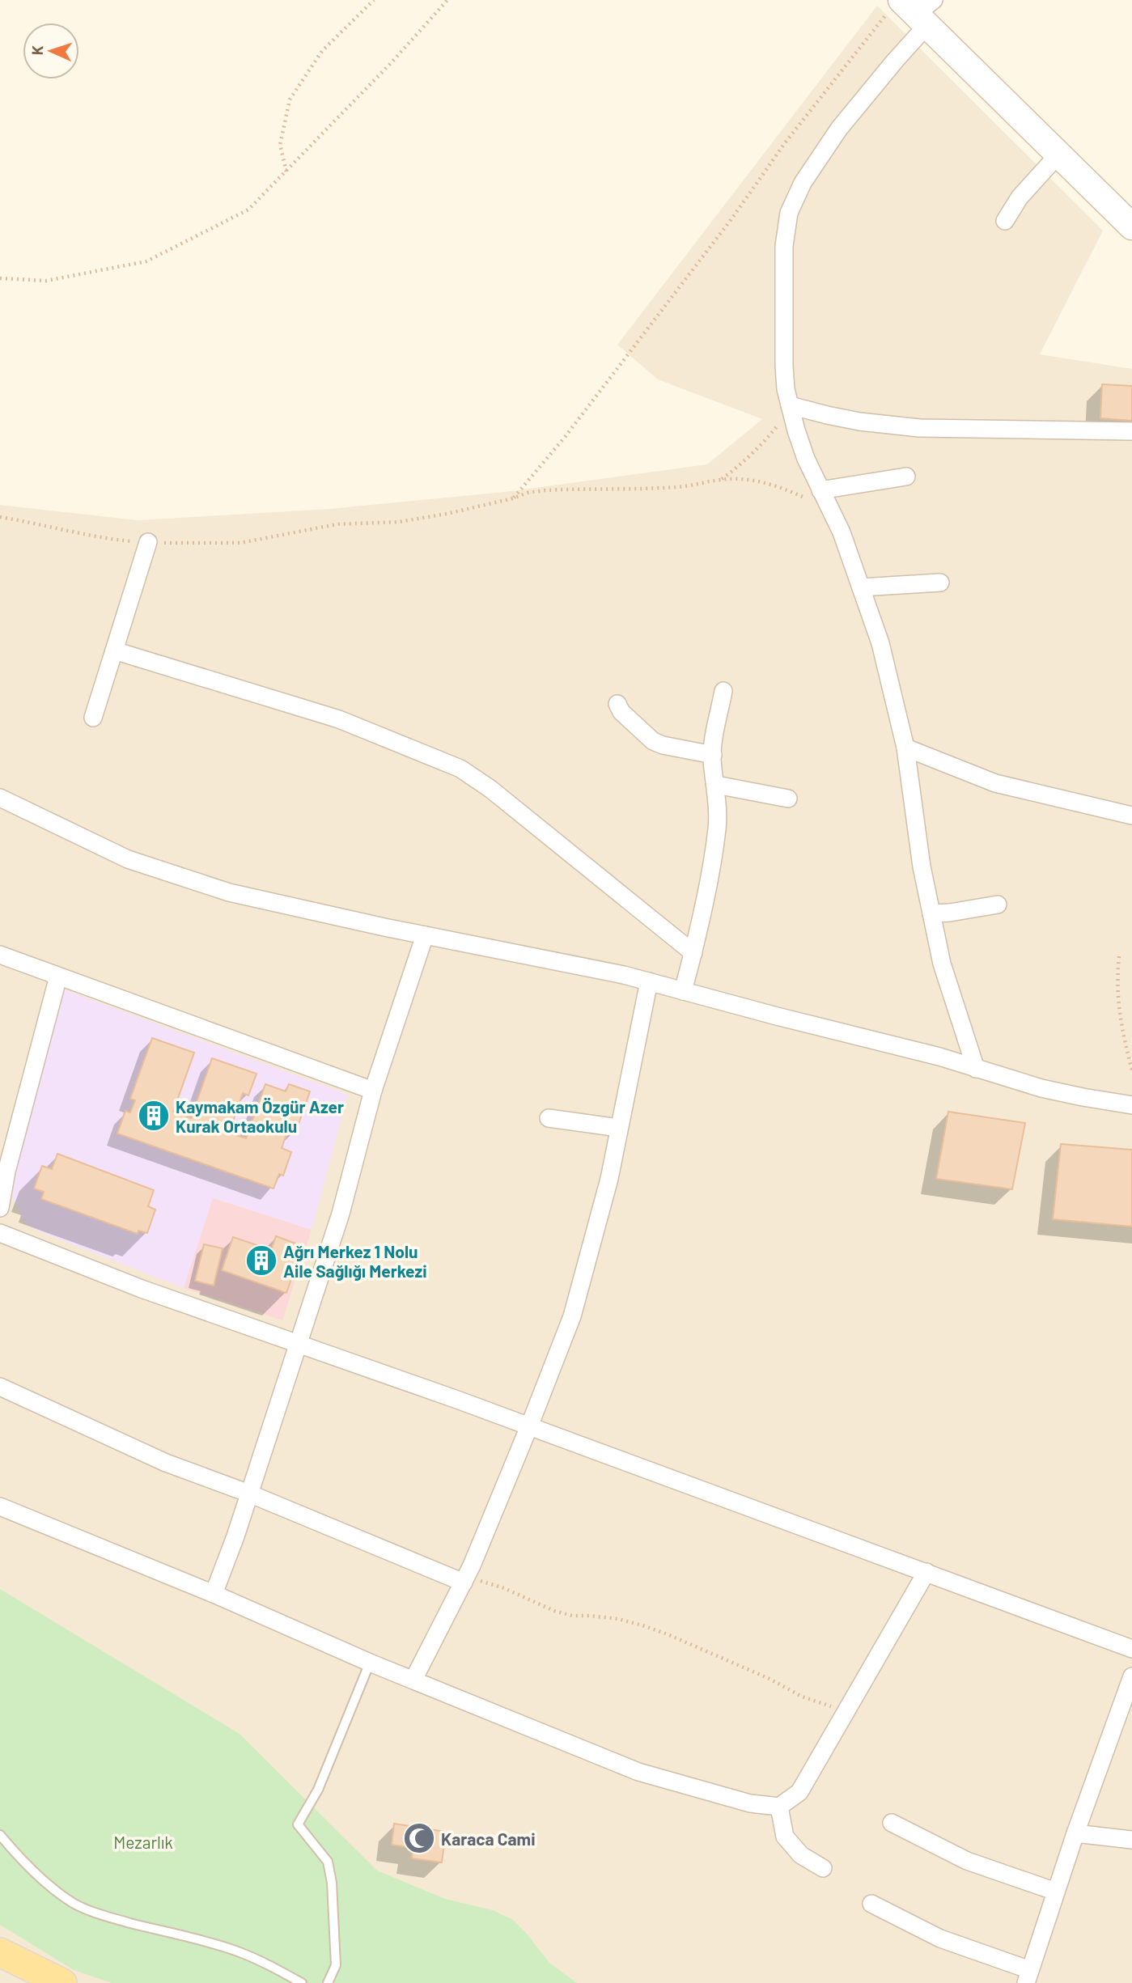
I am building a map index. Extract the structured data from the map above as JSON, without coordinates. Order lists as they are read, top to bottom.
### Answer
{
  "parks": ["Mezarlık"],
  "places": {
    "building": ["Kaymakam Özgür Azer Kurak Ortaokulu", "Ağrı Merkez 1 Nolu Aile Sağlığı Merkezi"],
    "mosque": ["Karaca Cami"]
  },
  "north": "left"
}
